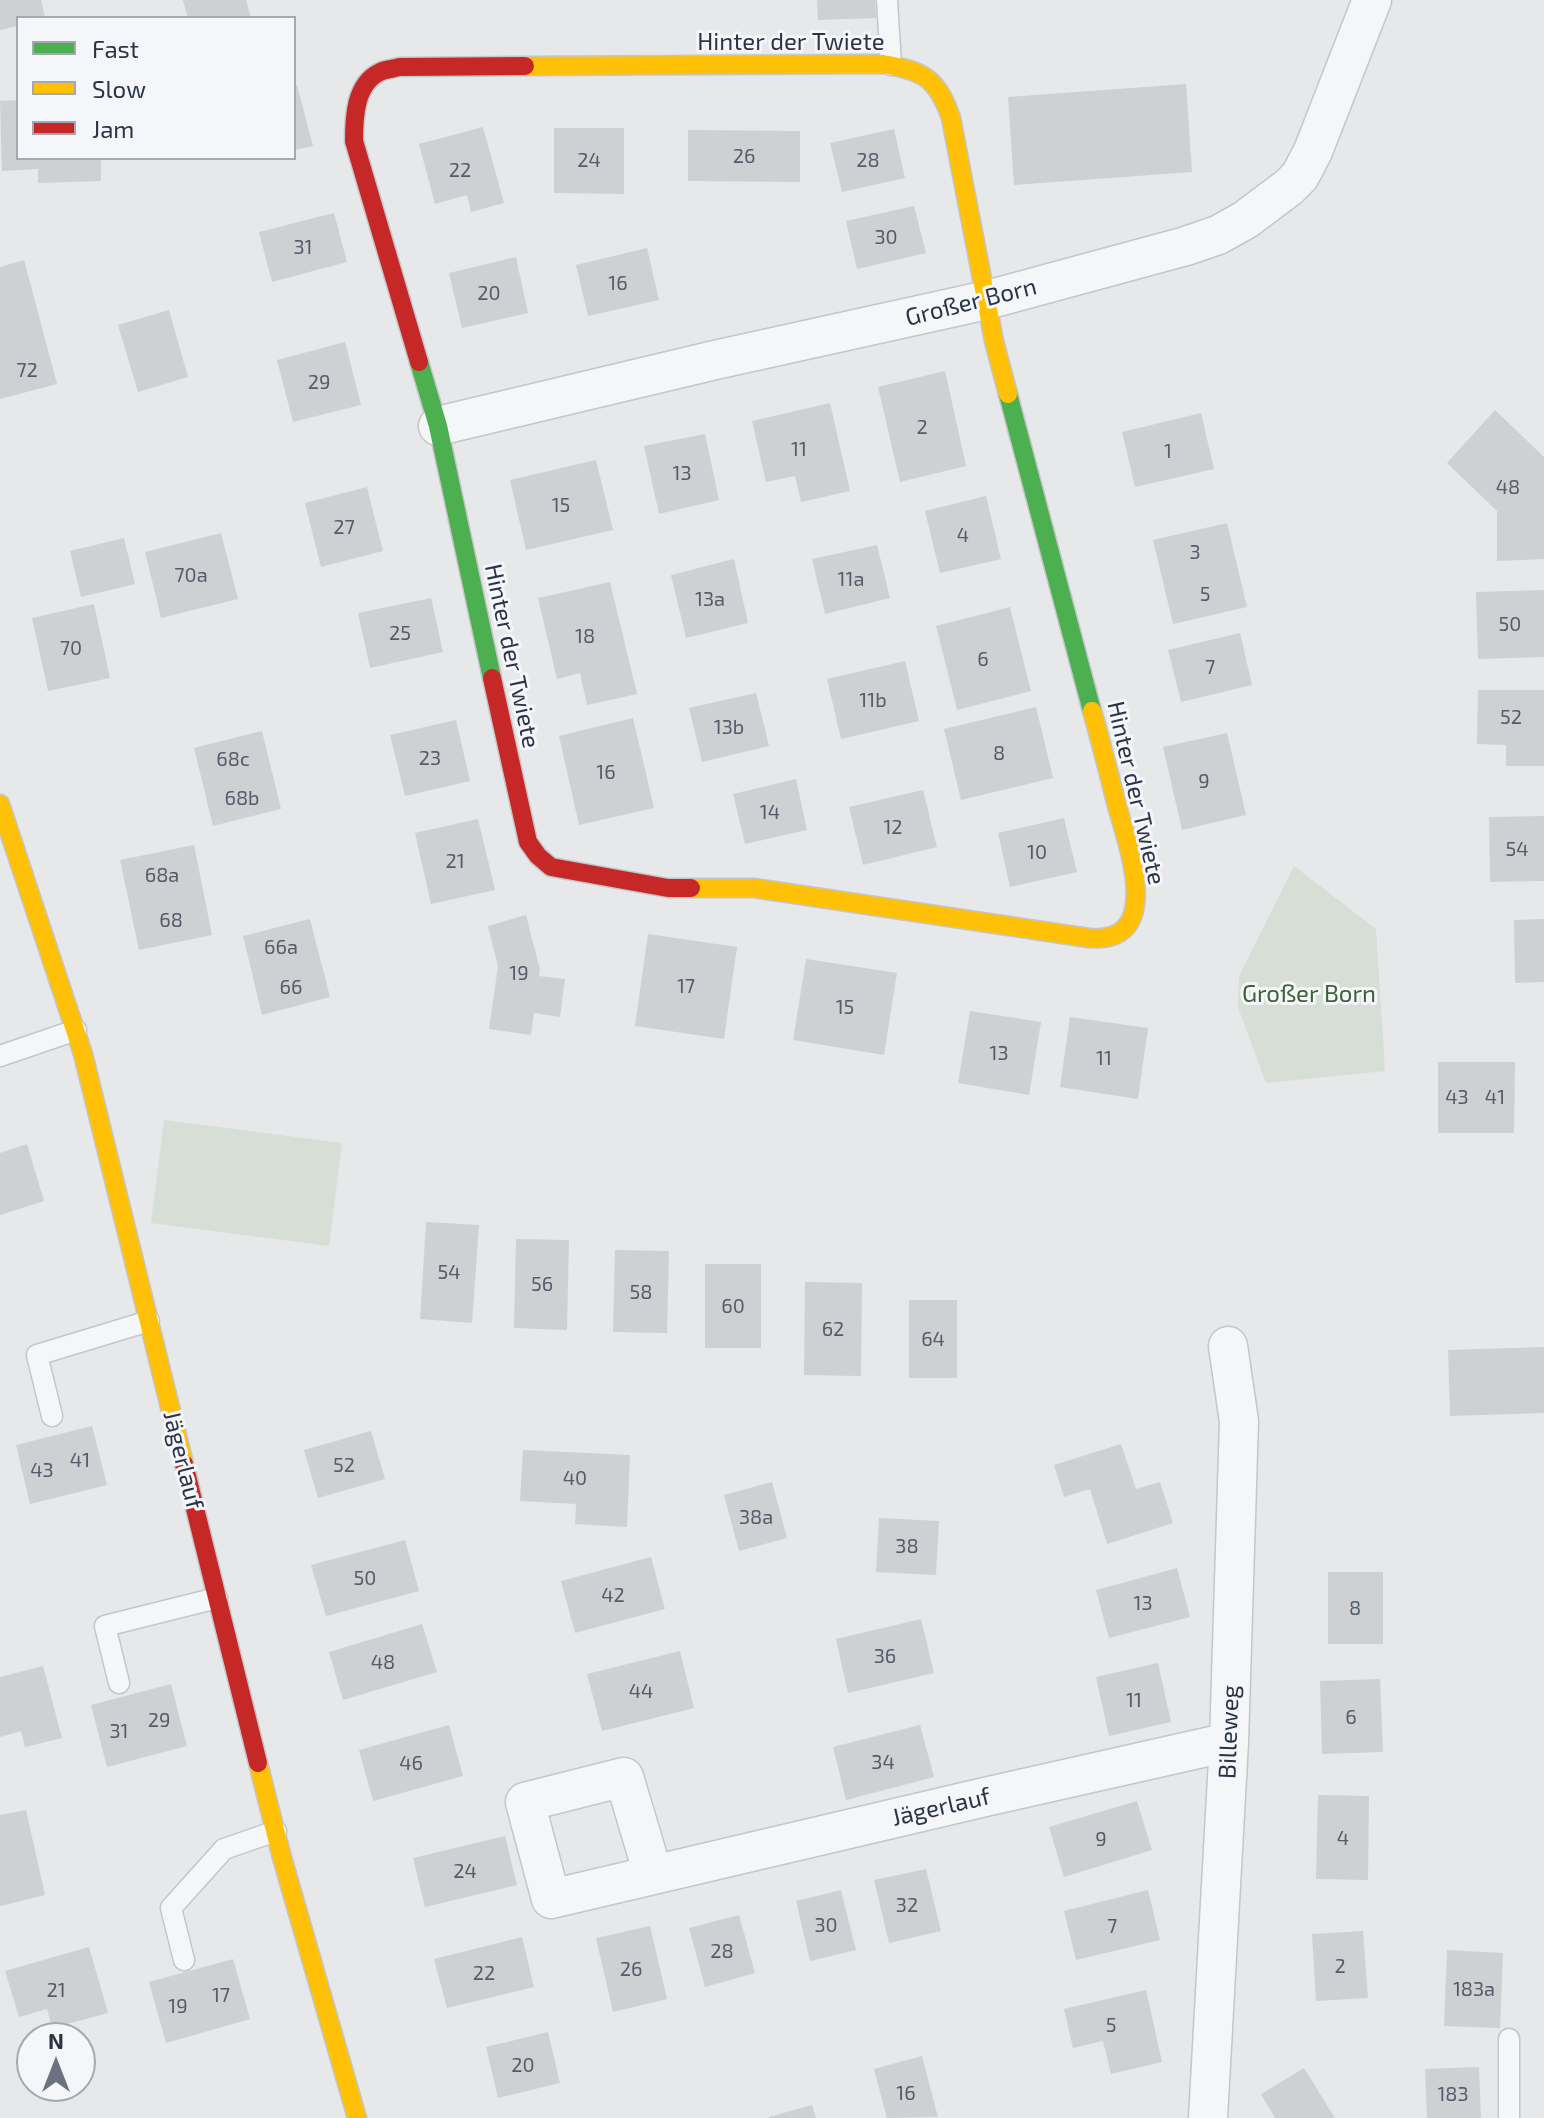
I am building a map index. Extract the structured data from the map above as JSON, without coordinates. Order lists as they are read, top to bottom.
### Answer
{
  "streets": {
    "street": [
      "Hinter der Twiete",
      "Großer Born",
      "Jägerlauf",
      "Billeweg"
    ]
  },
  "crossings": [
    ["Hinter der Twiete", "Großer Born"],
    ["Jägerlauf", "Billeweg"]
  ],
  "parks": ["Großer Born"],
  "house_numbers": [
    "26",
    "24",
    "28",
    "22",
    "30",
    "31",
    "16",
    "20",
    "72",
    "29",
    "2",
    "11",
    "1",
    "13",
    "48",
    "15",
    "27",
    "4",
    "3",
    "70a",
    "11a",
    "5",
    "13a",
    "50",
    "25",
    "18",
    "70",
    "6",
    "7",
    "11b",
    "52",
    "13b",
    "8",
    "23",
    "68c",
    "16",
    "9",
    "68b",
    "14",
    "12",
    "54",
    "10",
    "21",
    "68a",
    "68",
    "66a",
    "19",
    "17",
    "66",
    "15",
    "13",
    "11",
    "43",
    "41",
    "54",
    "56",
    "58",
    "60",
    "62",
    "64",
    "41",
    "52",
    "43",
    "40",
    "38a",
    "38",
    "50",
    "42",
    "13",
    "8",
    "36",
    "48",
    "44",
    "11",
    "6",
    "29",
    "31",
    "34",
    "46",
    "4",
    "9",
    "24",
    "32",
    "30",
    "7",
    "28",
    "2",
    "26",
    "22",
    "183a",
    "21",
    "17",
    "19",
    "5",
    "20",
    "16",
    "183"
  ],
  "legend": ["Fast", "Slow", "Jam"],
  "north": "top"
}
